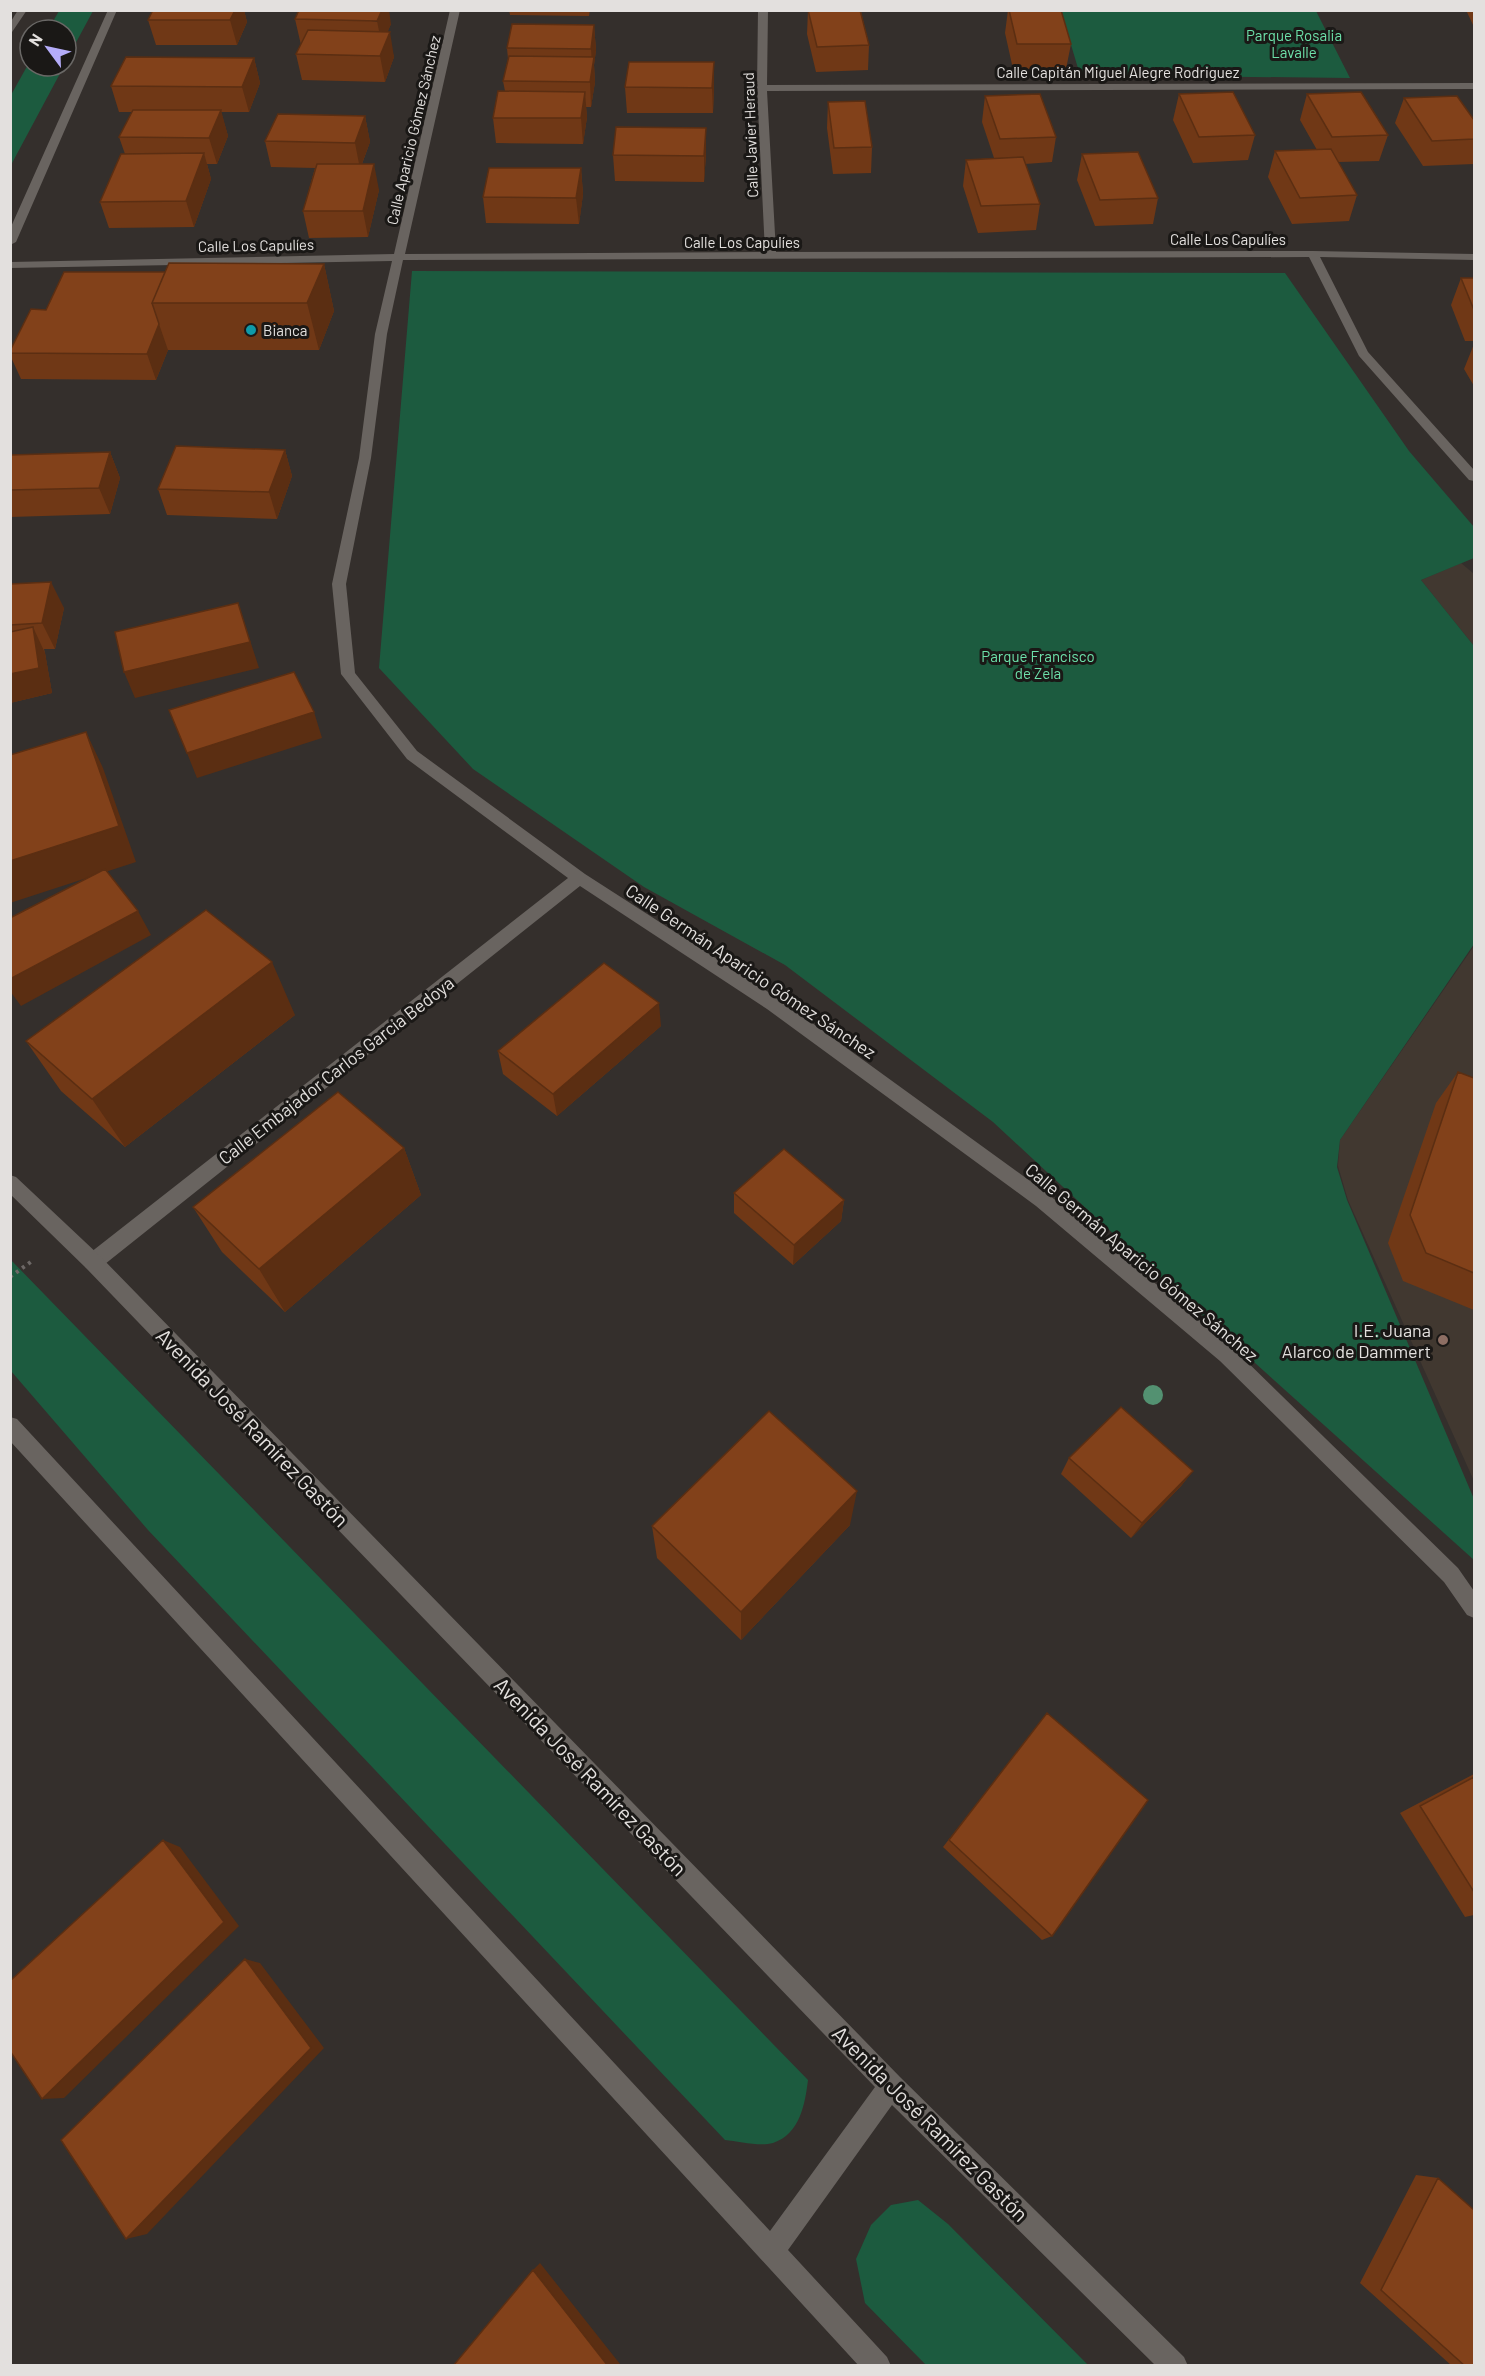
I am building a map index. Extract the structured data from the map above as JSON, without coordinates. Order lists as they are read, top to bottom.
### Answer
{
  "streets": {
    "street": [
      "Calle Capitán Miguel Alegre Rodriguez",
      "Calle Aparicio Gómez Sánchez",
      "Calle Javier Heraud",
      "Calle Los Capulíes",
      "Calle Germán Aparicio Gómez Sánchez",
      "Calle Embajador Carlos García Bedoya",
      "Avenida José Ramírez Gastón"
    ]
  },
  "crossings": [
    ["Calle Capitán Miguel Alegre Rodriguez", "Calle Javier Heraud"],
    ["Calle Aparicio Gómez Sánchez", "Calle Los Capulíes"],
    ["Calle Aparicio Gómez Sánchez", "Calle Germán Aparicio Gómez Sánchez"],
    ["Calle Javier Heraud", "Calle Los Capulíes"],
    ["Calle Los Capulíes", "Calle Germán Aparicio Gómez Sánchez"],
    ["Calle Germán Aparicio Gómez Sánchez", "Calle Embajador Carlos García Bedoya"],
    ["Calle Embajador Carlos García Bedoya", "Avenida José Ramírez Gastón"]
  ],
  "parks": ["Parque Rosalia Lavalle", "Parque Francisco de Zela"],
  "places": ["Bianca", "I.E. Juana Alarco de Dammert"],
  "north": "top left"
}
